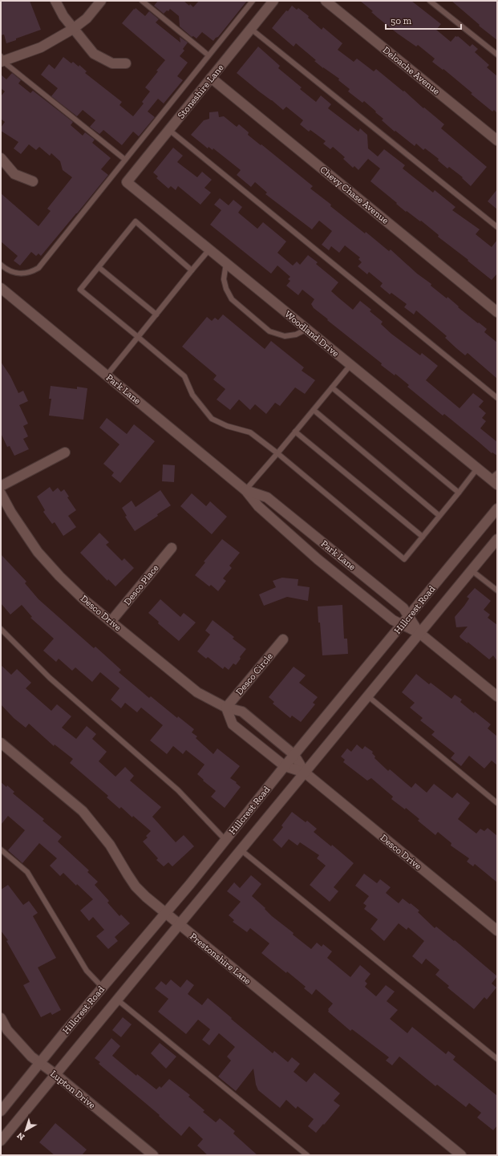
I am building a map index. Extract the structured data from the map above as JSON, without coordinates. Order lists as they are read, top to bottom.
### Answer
{
  "streets": {
    "street": [
      "Deloache Avenue",
      "Stoneshire Lane",
      "Chevy Chase Avenue",
      "Woodland Drive",
      "Park Lane",
      "Desco Place",
      "Hillcrest Road",
      "Desco Drive",
      "Desco Circle",
      "Prestonshire Lane",
      "Lupton Drive"
    ]
  },
  "crossings": [
    ["Stoneshire Lane", "Chevy Chase Avenue"],
    ["Stoneshire Lane", "Woodland Drive"],
    ["Park Lane", "Hillcrest Road"],
    ["Desco Place", "Desco Drive"],
    ["Hillcrest Road", "Desco Drive"],
    ["Hillcrest Road", "Prestonshire Lane"],
    ["Hillcrest Road", "Lupton Drive"],
    ["Desco Drive", "Desco Circle"]
  ],
  "scale_bar": "50 m",
  "north": "bottom left"
}
